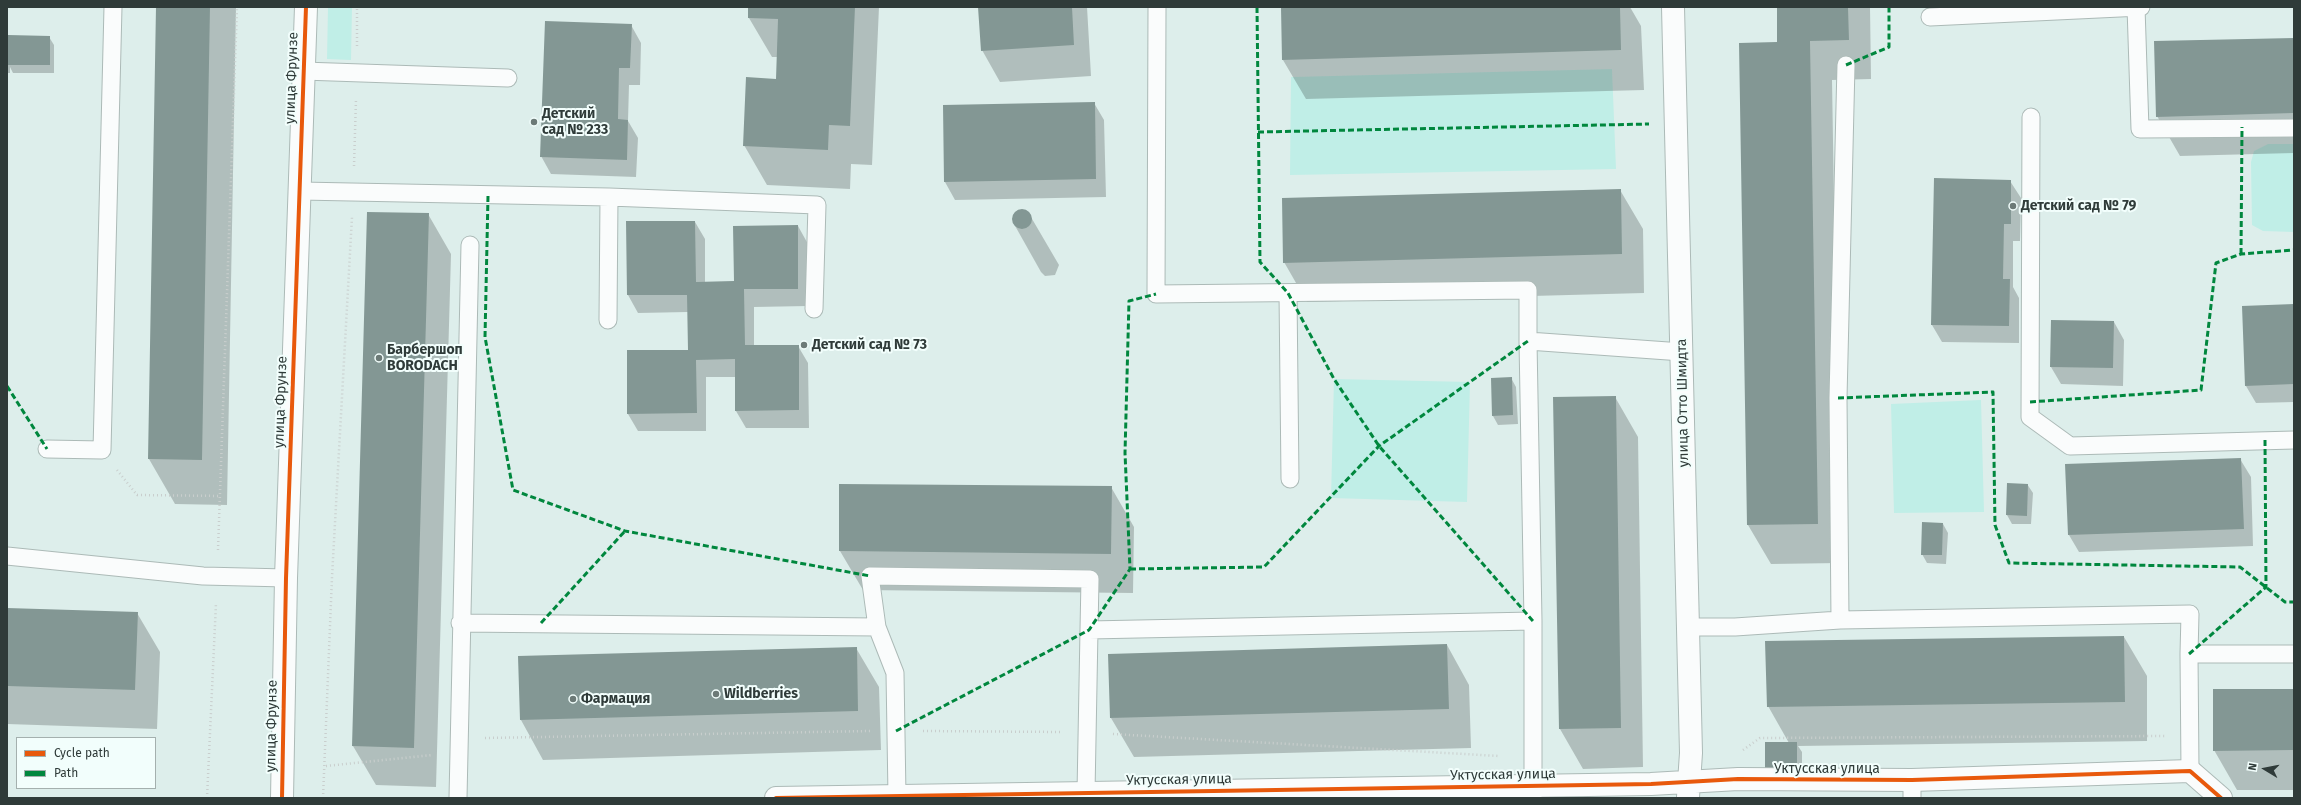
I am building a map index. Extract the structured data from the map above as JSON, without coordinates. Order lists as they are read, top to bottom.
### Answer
{
  "streets": {
    "street": ["улица Фрунзе", "улица Отто Шмидта", "Уктусская улица"]
  },
  "crossings": [
    ["улица Отто Шмидта", "Уктусская улица"]
  ],
  "places": [
    "Детский сад № 233",
    "Детский сад № 79",
    "Детский сад № 73",
    "Барбершоп BORODACH",
    "Wildberries",
    "Фармация"
  ],
  "legend": ["Cycle path", "Path"],
  "north": "left"
}
